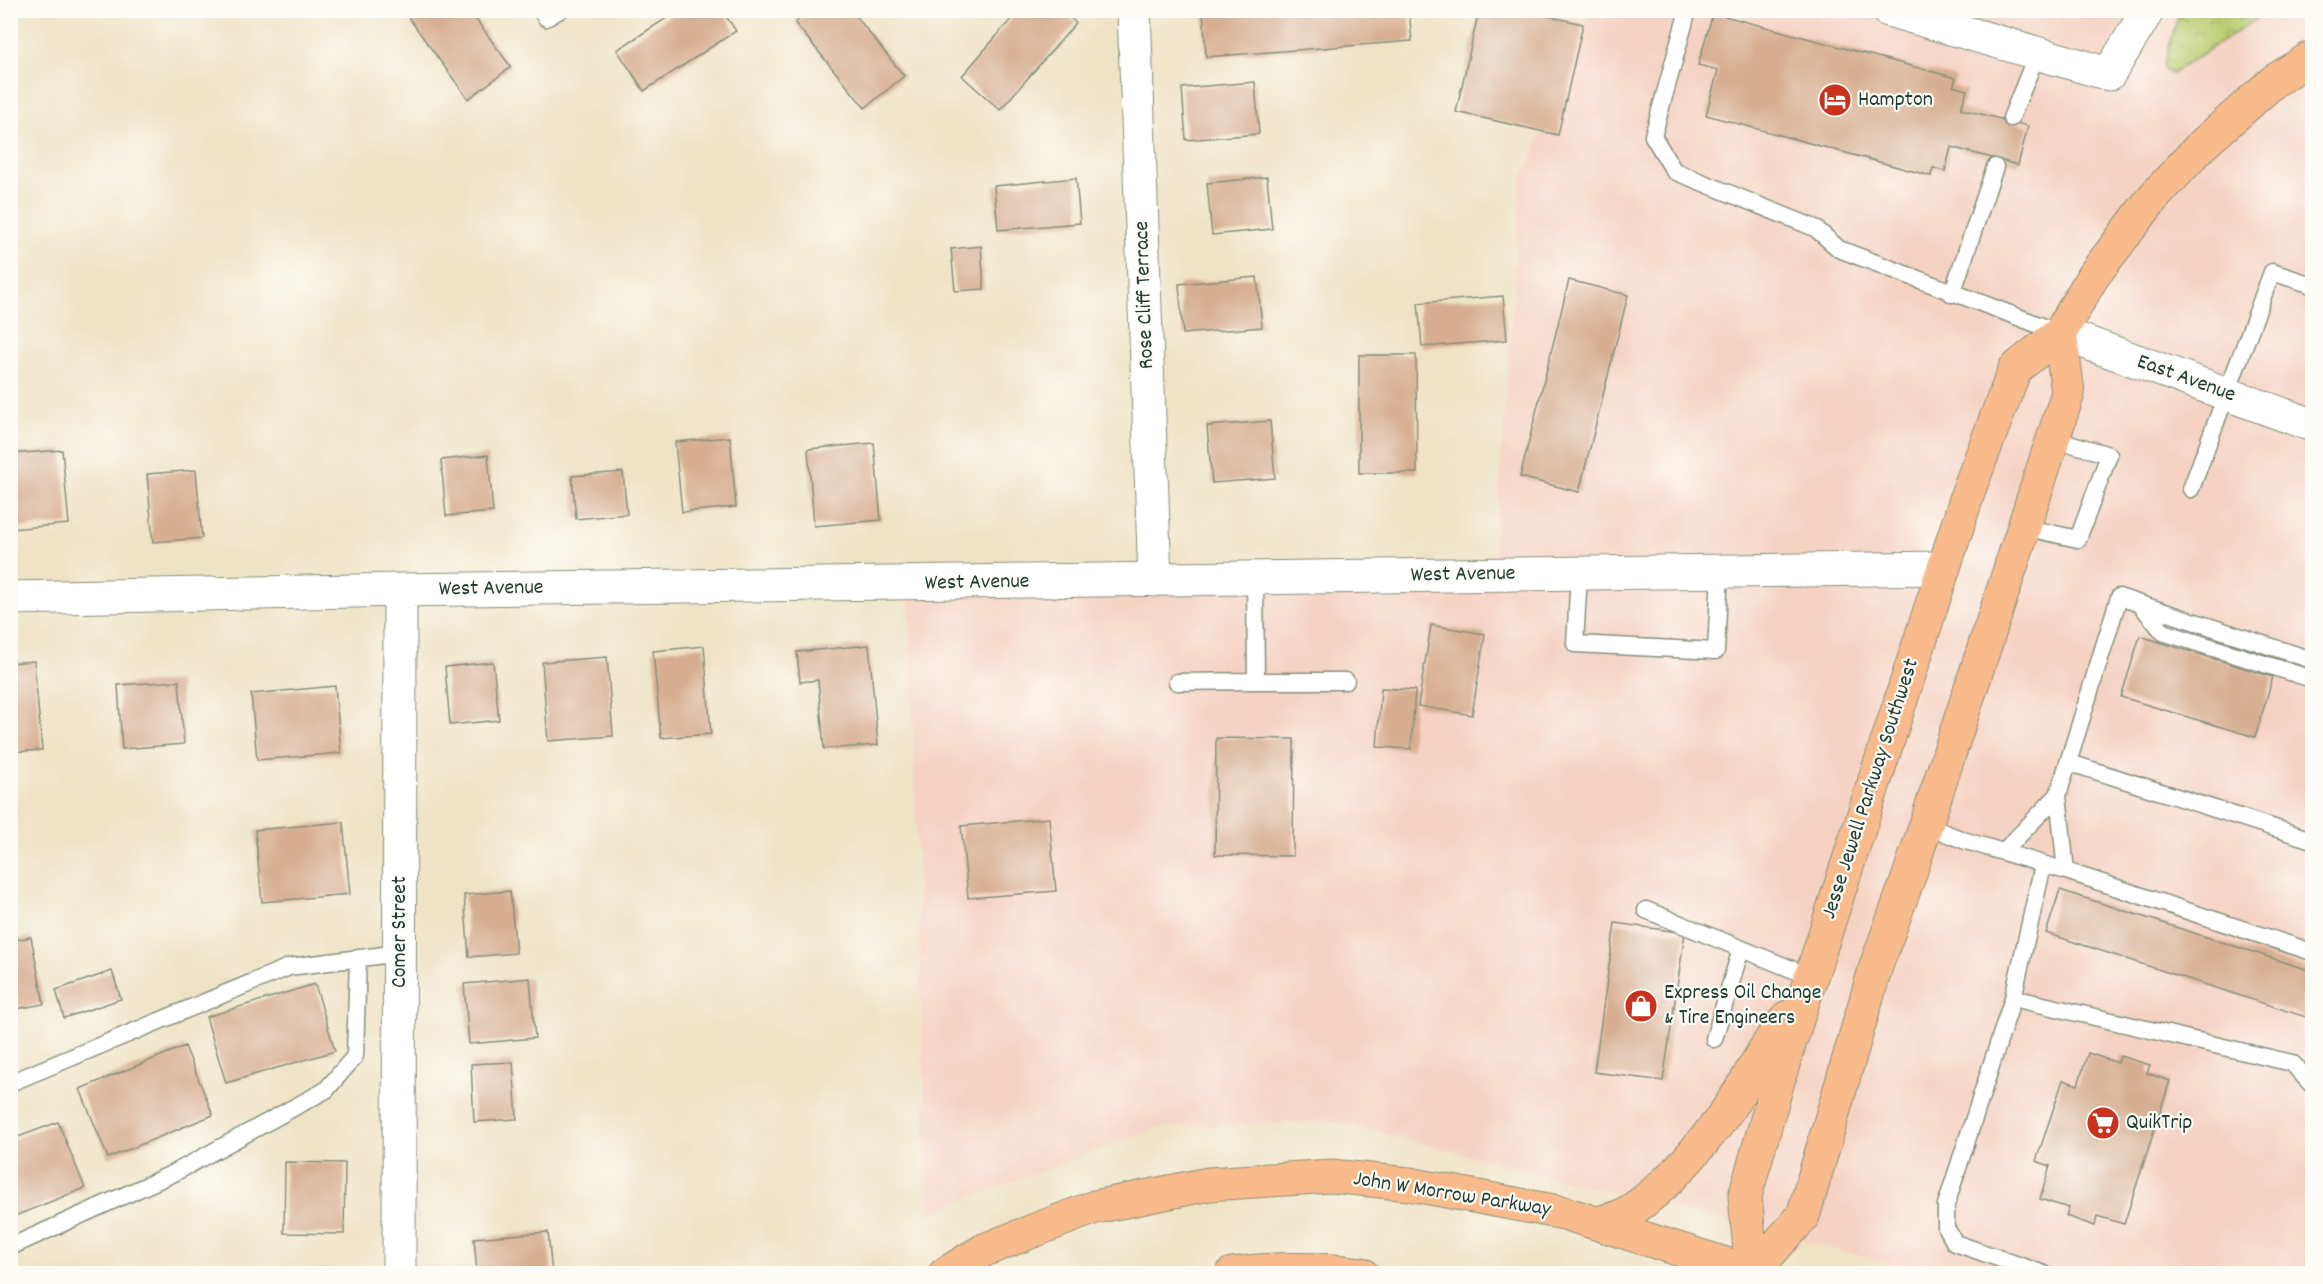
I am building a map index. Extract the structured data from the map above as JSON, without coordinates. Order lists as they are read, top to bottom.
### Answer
{
  "streets": {
    "main road": ["Jesse Jewell Parkway Southwest", "John W Morrow Parkway"],
    "street": [
      "Rose Cliff Terrace",
      "East Avenue",
      "West Avenue",
      "Comer Street"
    ]
  },
  "crossings": [
    ["Rose Cliff Terrace", "West Avenue"],
    ["East Avenue", "Jesse Jewell Parkway Southwest"],
    ["West Avenue", "Jesse Jewell Parkway Southwest"],
    ["West Avenue", "Comer Street"],
    ["Jesse Jewell Parkway Southwest", "John W Morrow Parkway"]
  ],
  "places": {
    "hotel": ["Hampton"],
    "shop": ["Express Oil Change & Tire Engineers"],
    "supermarket": ["QuikTrip"]
  }
}
